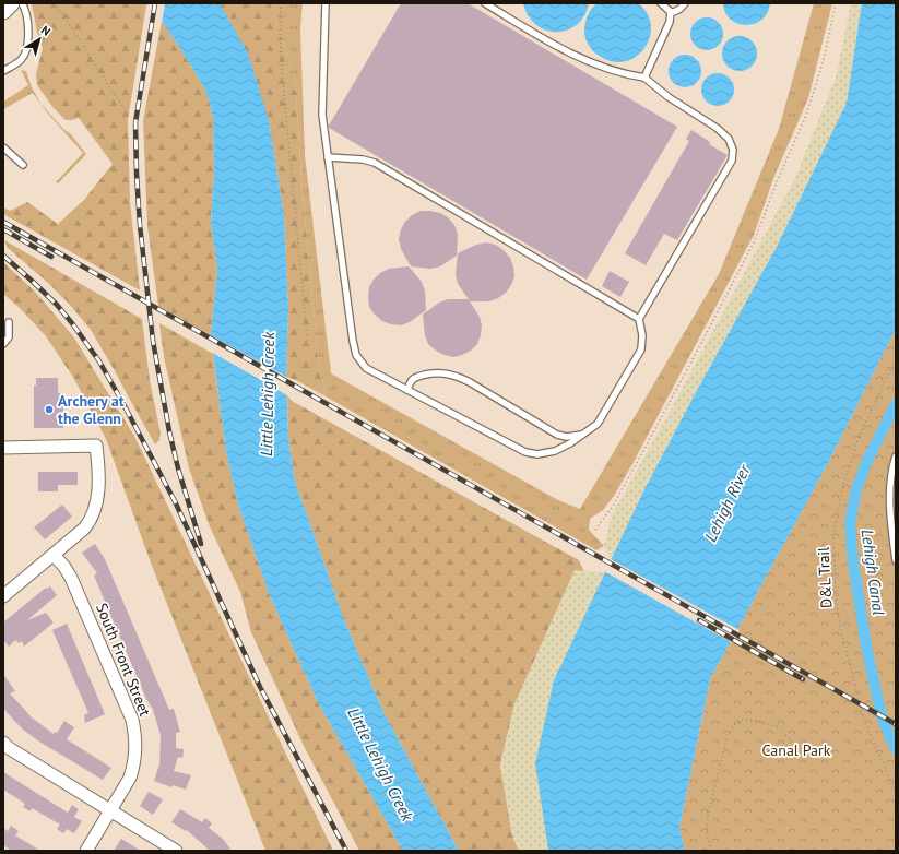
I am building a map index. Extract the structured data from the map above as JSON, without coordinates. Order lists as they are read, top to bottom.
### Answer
{
  "streets": {
    "street": ["South Front Street"],
    "path": ["D&L Trail"]
  },
  "water": ["Little Lehigh Creek", "Lehigh River", "Lehigh Canal"],
  "parks": ["Canal Park"],
  "places": ["Archery at the Glenn"],
  "north": "top right"
}
